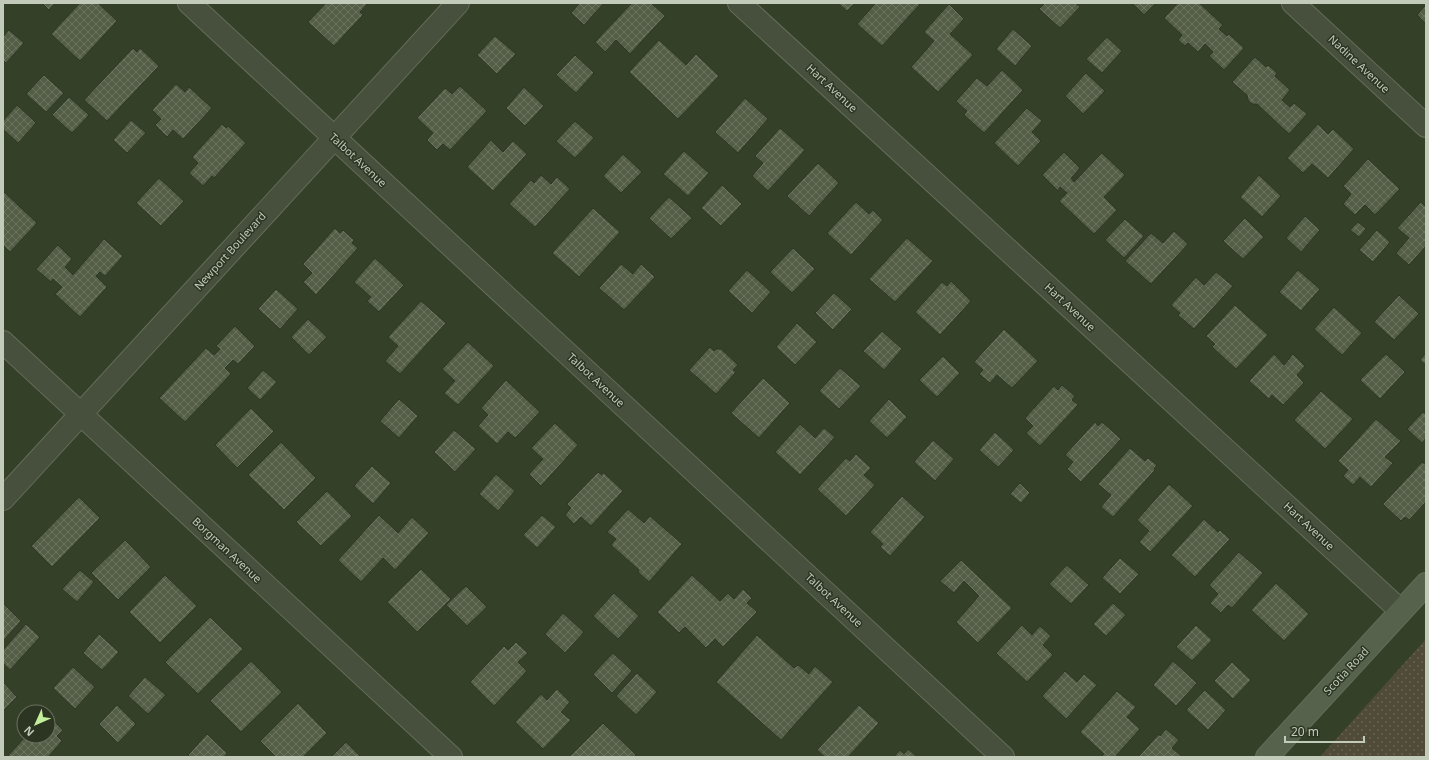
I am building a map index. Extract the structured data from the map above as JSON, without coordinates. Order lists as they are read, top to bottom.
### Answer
{
  "streets": {
    "street": [
      "Nadine Avenue",
      "Hart Avenue",
      "Talbot Avenue",
      "Newport Boulevard",
      "Borgman Avenue",
      "Scotia Road"
    ]
  },
  "crossings": [
    ["Hart Avenue", "Scotia Road"],
    ["Talbot Avenue", "Newport Boulevard"],
    ["Newport Boulevard", "Borgman Avenue"]
  ],
  "scale_bar": "20 m",
  "north": "bottom left"
}
